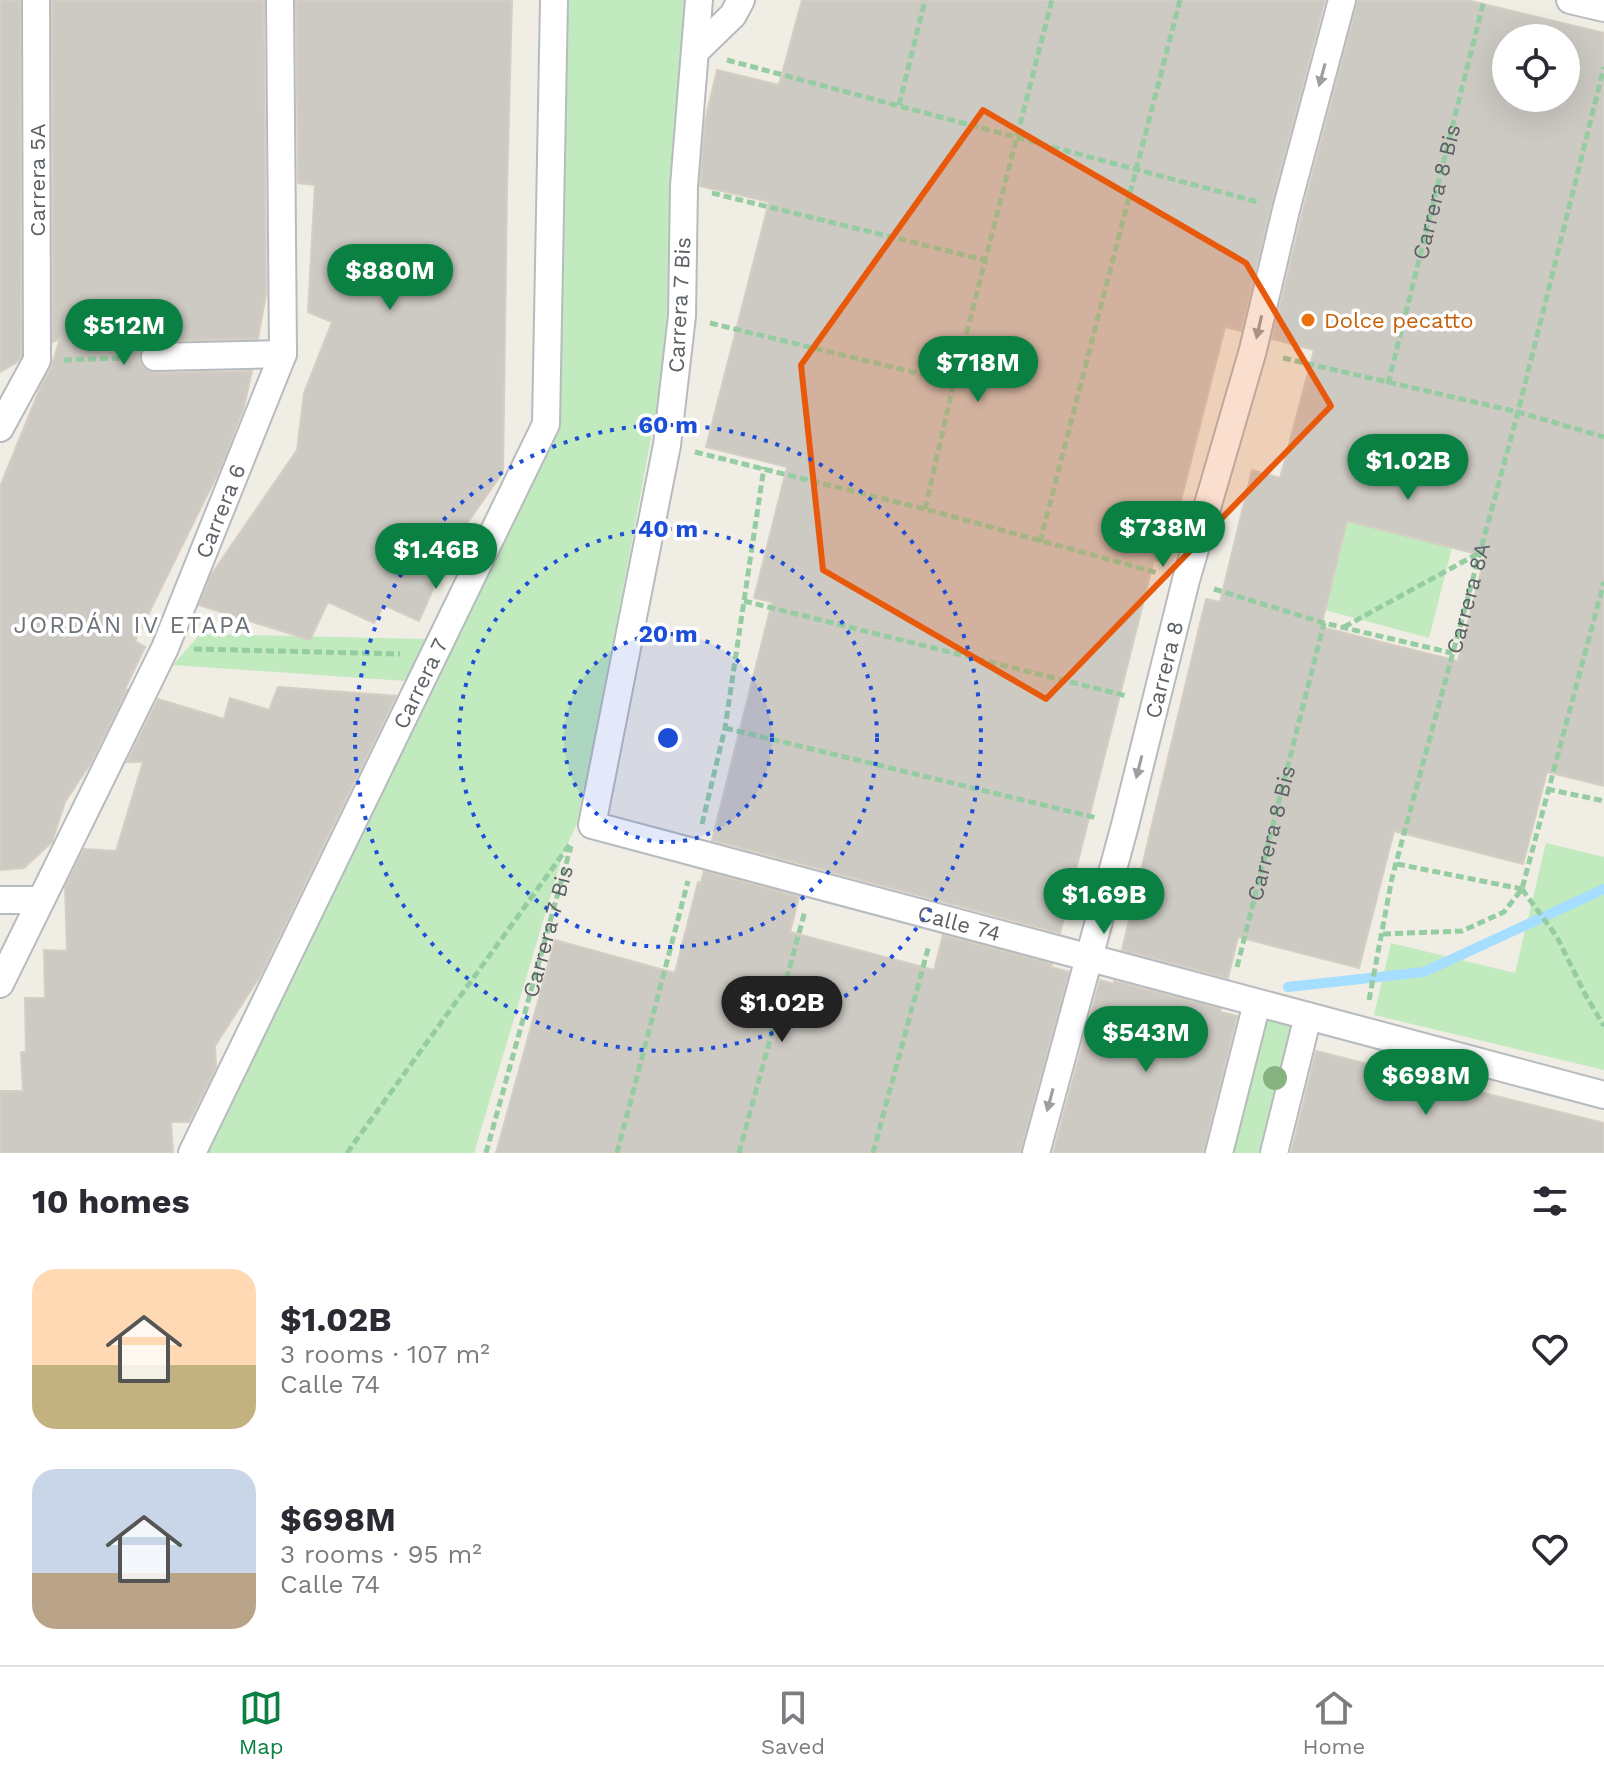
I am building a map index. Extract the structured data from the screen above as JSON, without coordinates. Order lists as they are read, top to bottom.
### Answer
{
  "streets": {
    "street": [
      "Carrera 5A",
      "Carrera 7 Bis",
      "Carrera 6",
      "Carrera 8",
      "Carrera 7",
      "Calle 74"
    ],
    "path": ["Carrera 8 Bis", "Carrera 8A"]
  },
  "crossings": [
    ["Carrera 8 Bis", "Calle 74"],
    ["Carrera 7 Bis", "Calle 74"],
    ["Carrera 8", "Calle 74"]
  ],
  "districts": ["JORDÁN IV ETAPA"],
  "places": ["Dolce pecatto"],
  "page": {
    "price": [
      "$880M",
      "$512M",
      "$718M",
      "$1.02B",
      "$738M",
      "$1.46B",
      "$1.69B",
      "$1.02B",
      "$543M",
      "$698M"
    ],
    "heading": "10 homes",
    "list": [
      {
        "name": "$1.02B",
        "note": "3 rooms · 107 m² · Calle 74"
      },
      {
        "name": "$698M",
        "note": "3 rooms · 95 m² · Calle 74"
      }
    ],
    "tabs": ["Map", "Saved", "Home"]
  },
  "rings": ["60 m", "40 m", "20 m"]
}
